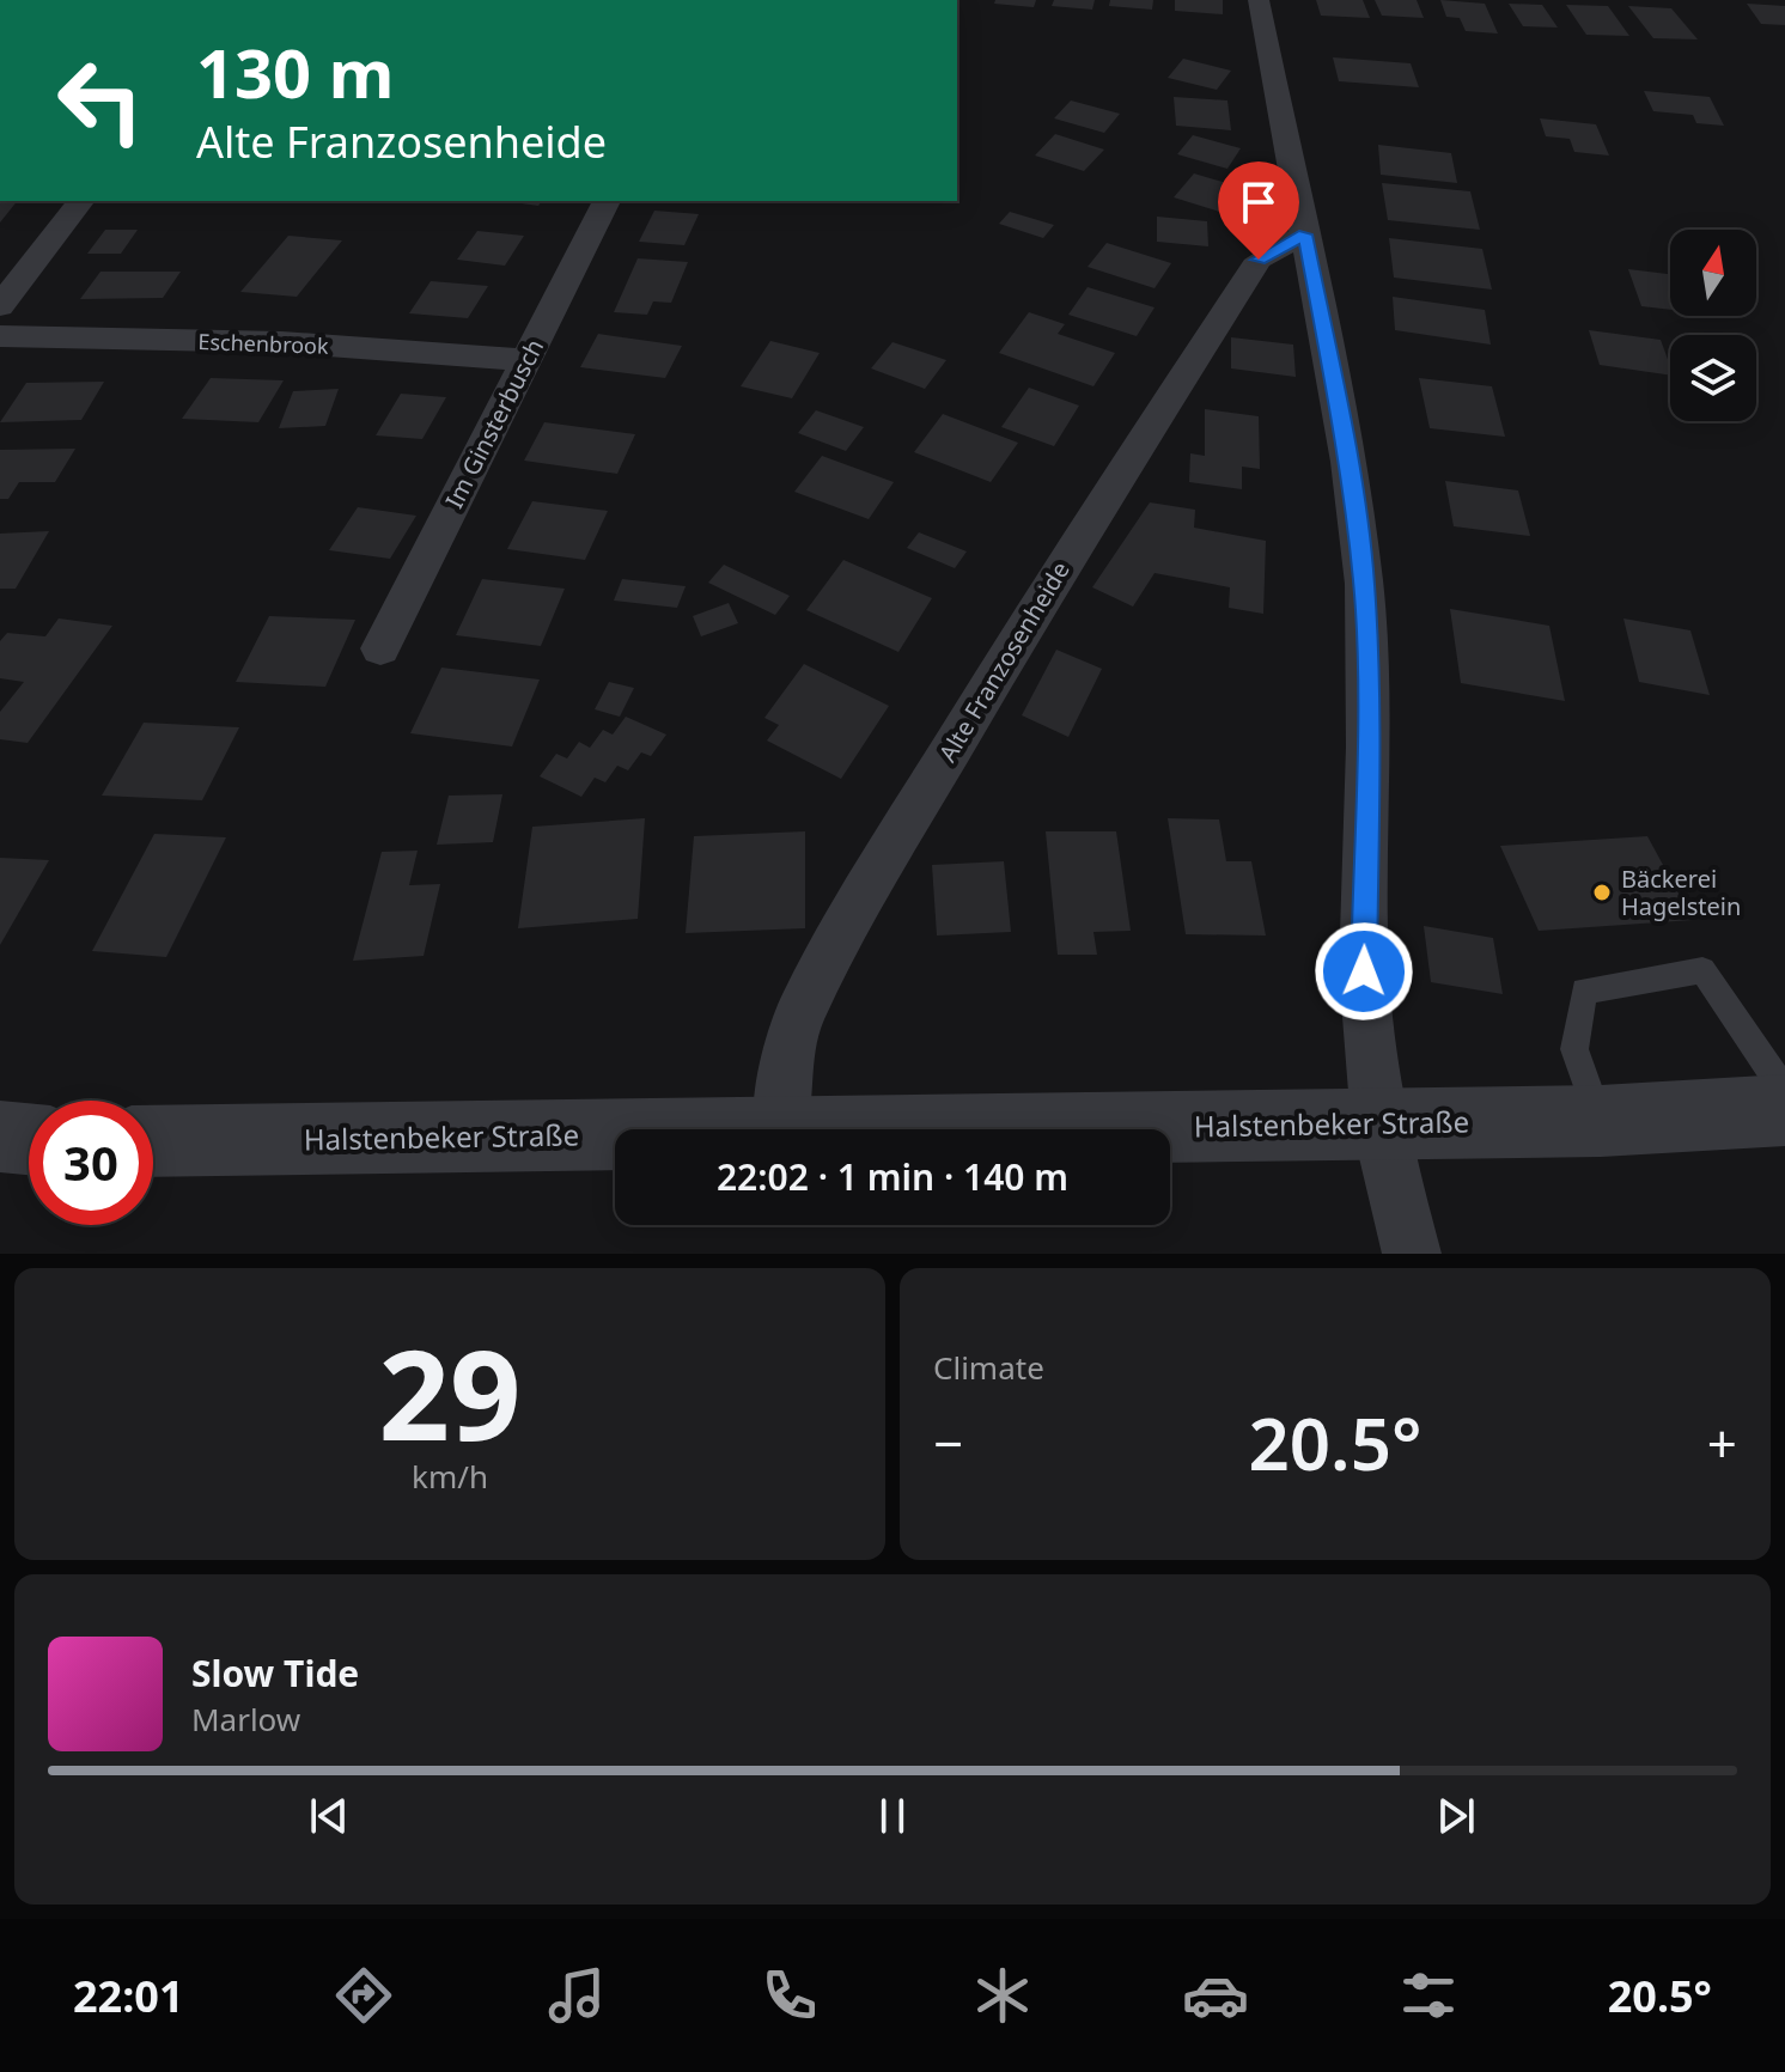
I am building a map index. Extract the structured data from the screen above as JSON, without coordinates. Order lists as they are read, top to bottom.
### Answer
{
  "streets": {
    "street": [
      "Eschenbrook",
      "Im Ginsterbusch",
      "Alte Franzosenheide",
      "Halstenbeker Straße"
    ]
  },
  "crossings": [
    ["Eschenbrook", "Im Ginsterbusch"]
  ],
  "places": ["Bäckerei Hagelstein"],
  "north": "top",
  "page": {
    "turn": ["130 m", "Alte Franzosenheide"],
    "limit": "30",
    "trip": "22:02 · 1 min · 140 m",
    "tile": [
      ["29", "km/h"],
      "Climate"
    ],
    "heat": ["−", "20.5°", "+"],
    "song": ["Slow Tide", "Marlow"],
    "tabs": ["22:01", "20.5°"]
  }
}
